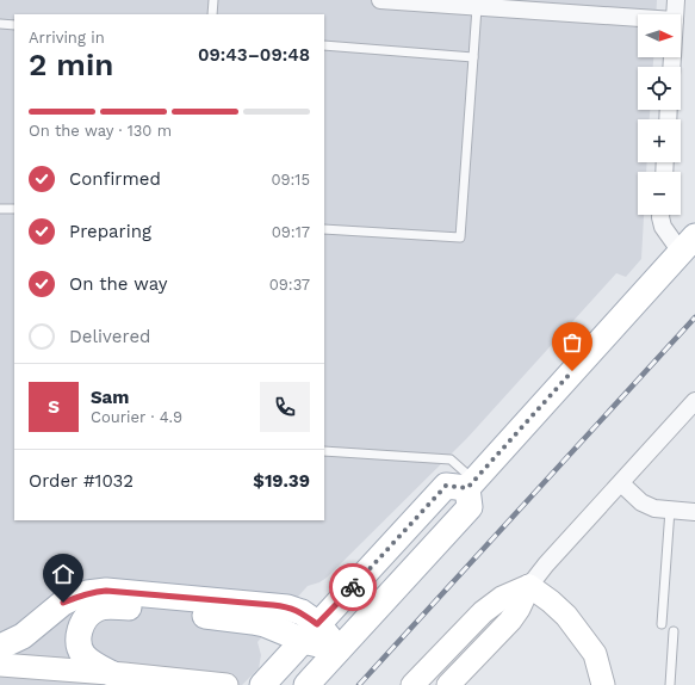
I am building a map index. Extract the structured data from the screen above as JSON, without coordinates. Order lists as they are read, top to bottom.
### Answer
{
  "north": "right",
  "page": {
    "map_buttons": ["+", "−"],
    "heading": ["2 min", "Arriving in", "09:43–09:48"],
    "panel": [
      "Sam",
      "Courier · 4.9",
      "Order #1032",
      "$19.39"
    ],
    "bar": "On the way · 130 m",
    "list": [
      ["Confirmed", "09:15"],
      ["Preparing", "09:17"],
      ["On the way", "09:37"],
      "Delivered"
    ],
    "round": "S"
  }
}
